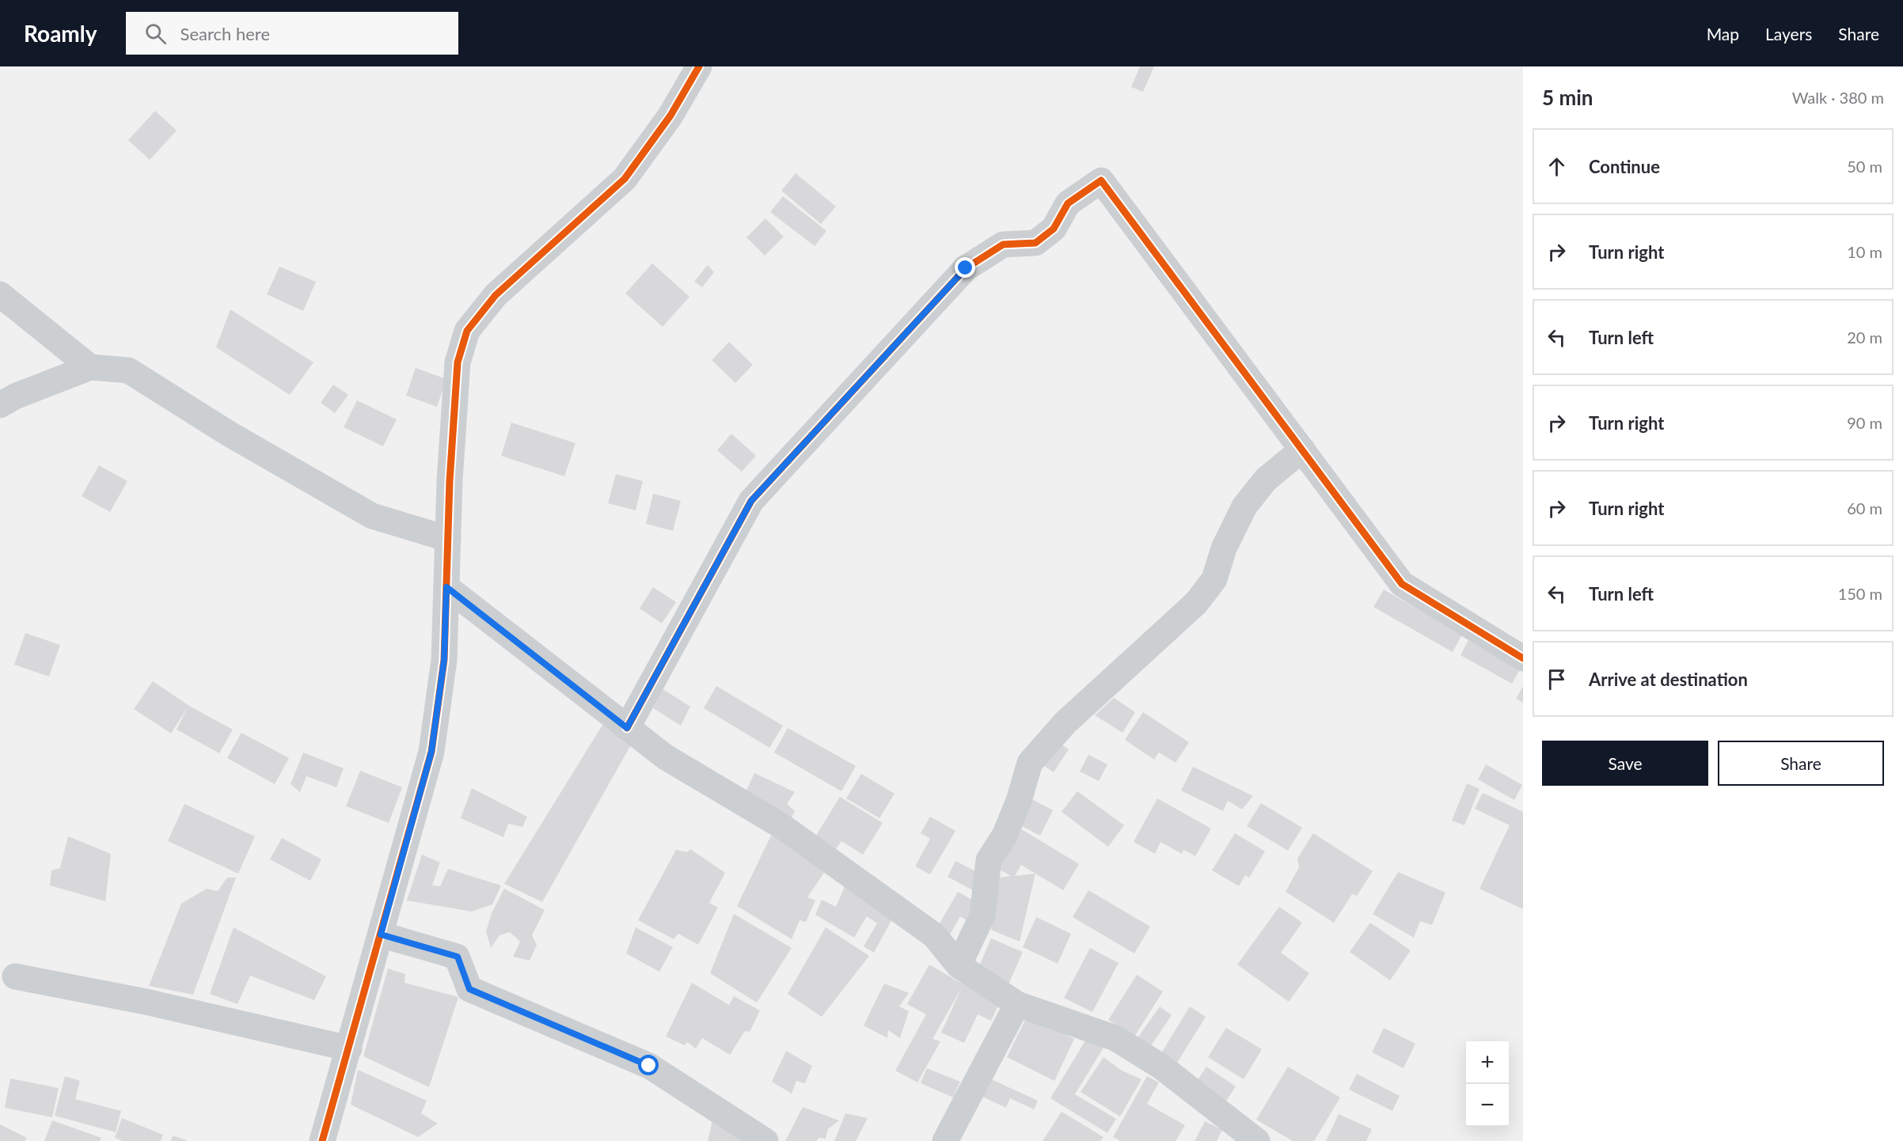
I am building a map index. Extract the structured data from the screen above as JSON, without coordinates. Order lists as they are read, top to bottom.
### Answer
{
  "page": {
    "header": "Roamly",
    "search": "Search here",
    "nav": ["Map", "Layers", "Share"],
    "heading": ["5 min", "Walk · 380 m"],
    "list": [
      ["Continue", "50 m"],
      ["Turn right", "10 m"],
      ["Turn left", "20 m"],
      ["Turn right", "90 m"],
      ["Turn right", "60 m"],
      ["Turn left", "150 m"],
      "Arrive at destination"
    ],
    "buttons": ["Save", "Share"],
    "map_buttons": ["+", "−"]
  }
}
